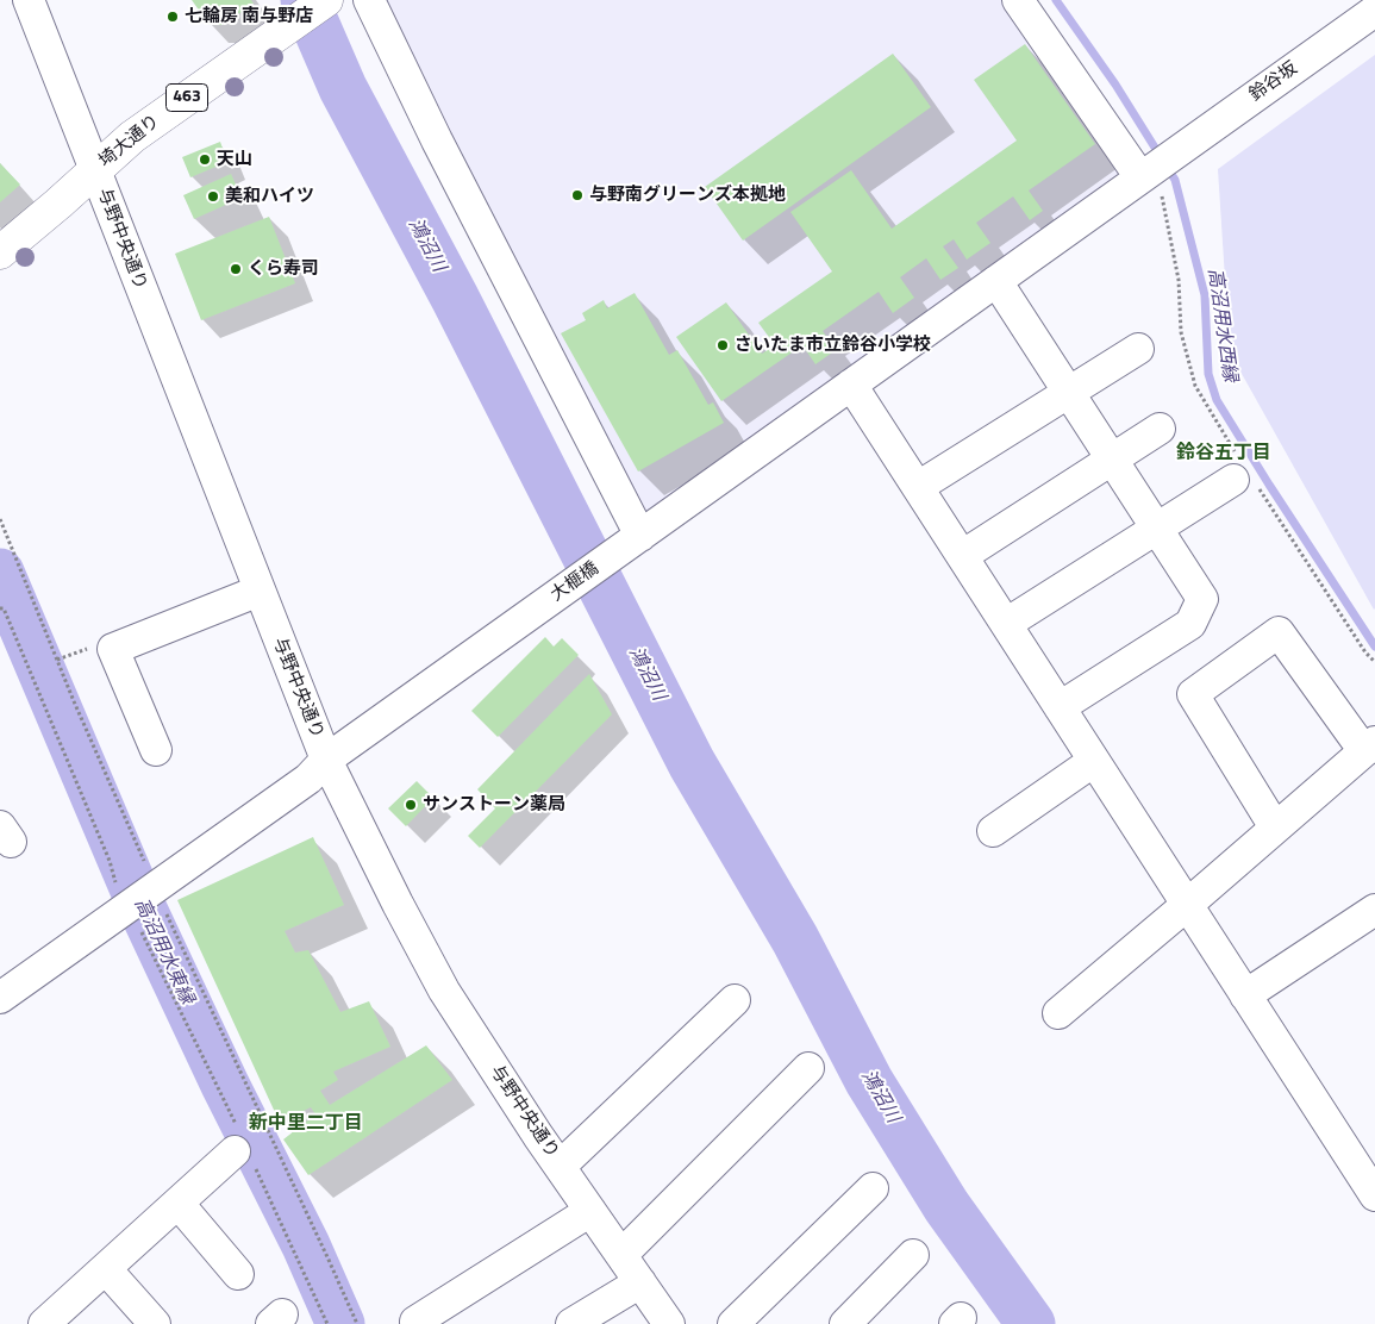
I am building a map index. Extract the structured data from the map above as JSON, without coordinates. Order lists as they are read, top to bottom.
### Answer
{
  "streets": {
    "highway": ["463", "埼大通り"],
    "street": ["鈴谷坂", "与野中央通り", "大榧橋"]
  },
  "crossings": [
    ["鈴谷坂", "大榧橋"],
    ["埼大通り", "与野中央通り"],
    ["与野中央通り", "大榧橋"]
  ],
  "districts": ["鈴谷五丁目", "新中里二丁目"],
  "water": ["鴻沼川", "高沼用水西縁", "高沼用水東縁"],
  "places": [
    "七輪房 南与野店",
    "天山",
    "与野南グリーンズ本拠地",
    "美和ハイツ",
    "くら寿司",
    "さいたま市立鈴谷小学校",
    "サンストーン薬局"
  ]
}
